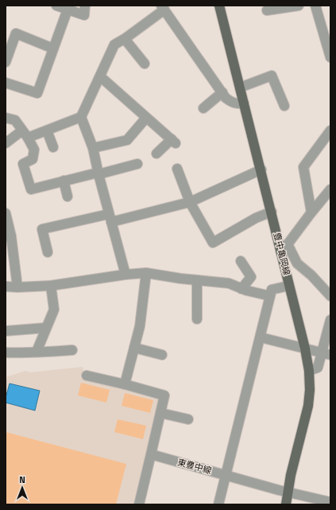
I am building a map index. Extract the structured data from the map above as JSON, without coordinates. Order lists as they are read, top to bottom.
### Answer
{
  "streets": {
    "main road": ["豊中亀岡線"],
    "street": ["東豊中線"]
  },
  "crossings": [
    ["豊中亀岡線", "東豊中線"]
  ],
  "north": "top"
}
